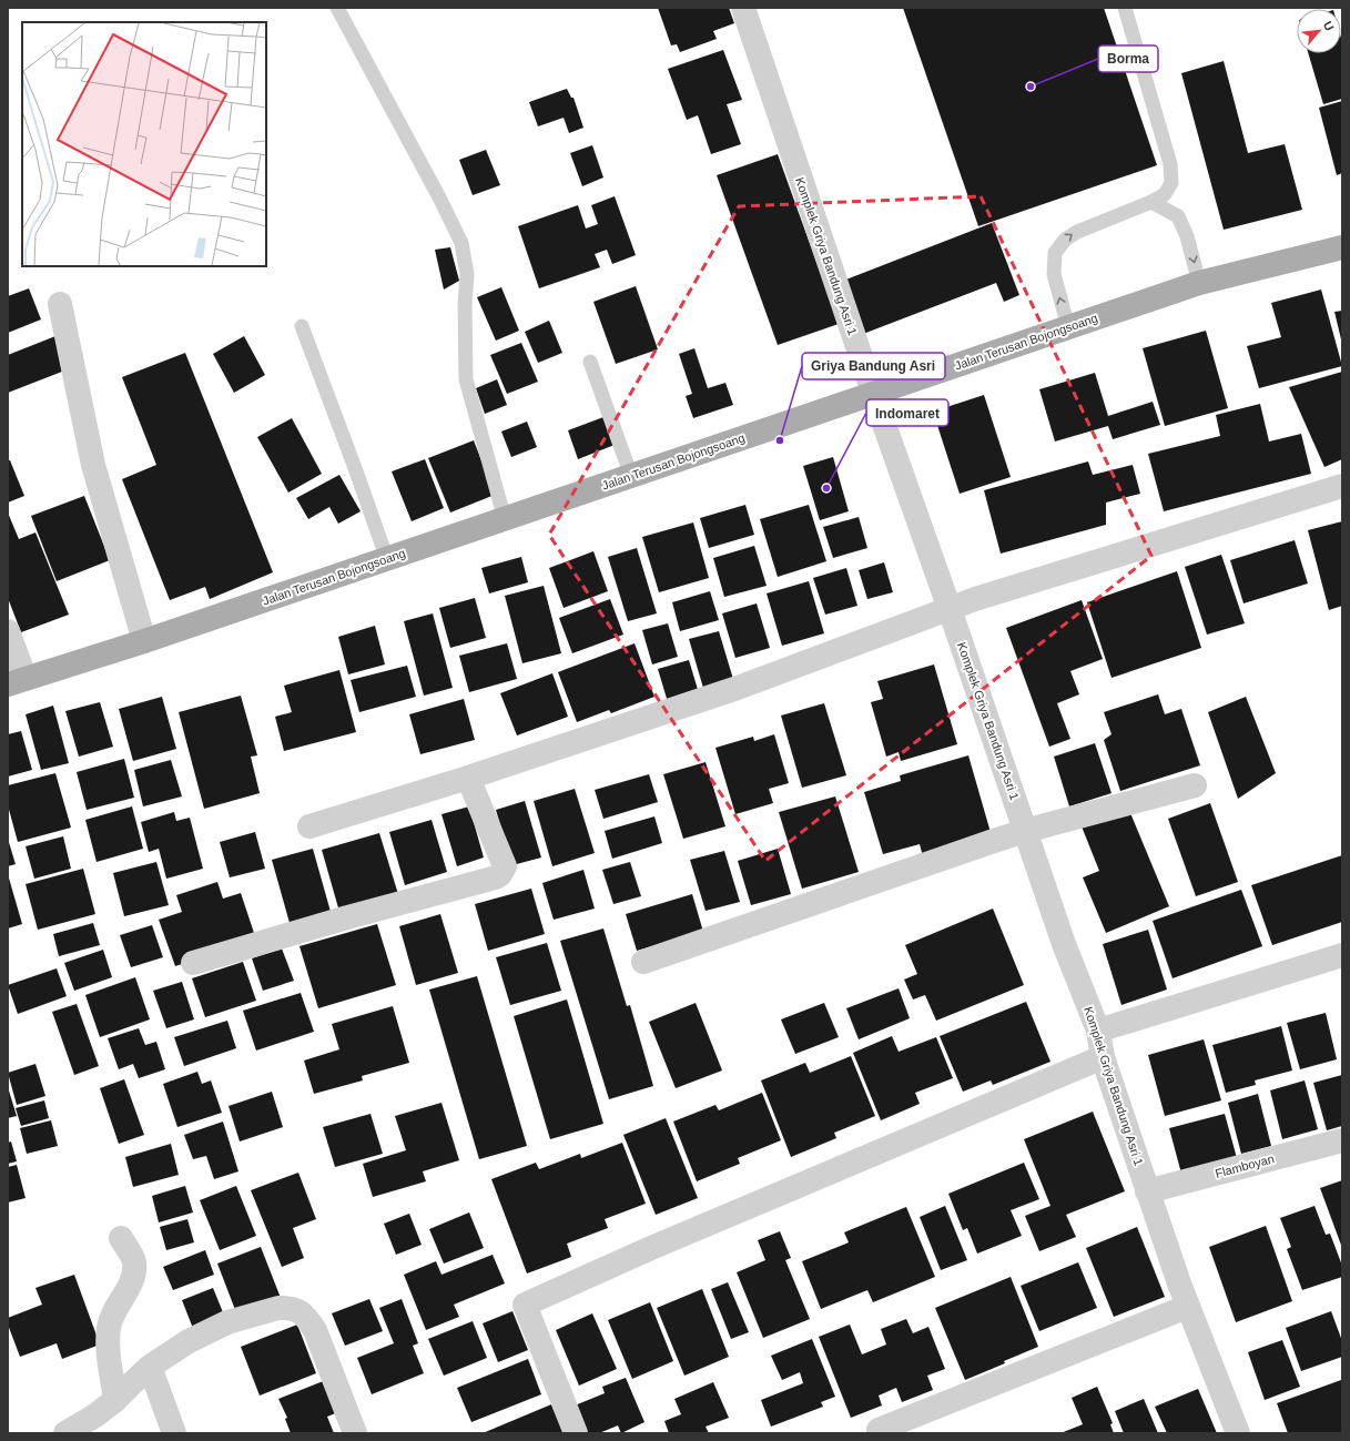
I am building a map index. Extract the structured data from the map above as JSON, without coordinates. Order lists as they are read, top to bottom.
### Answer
{
  "streets": {
    "main road": ["Jalan Terusan Bojongsoang"],
    "street": ["Komplek Griya Bandung Asri 1", "Flamboyan"]
  },
  "crossings": [
    ["Komplek Griya Bandung Asri 1", "Jalan Terusan Bojongsoang"],
    ["Komplek Griya Bandung Asri 1", "Flamboyan"]
  ],
  "places": ["Borma", "Griya Bandung Asri", "Indomaret"],
  "north": "top right"
}
